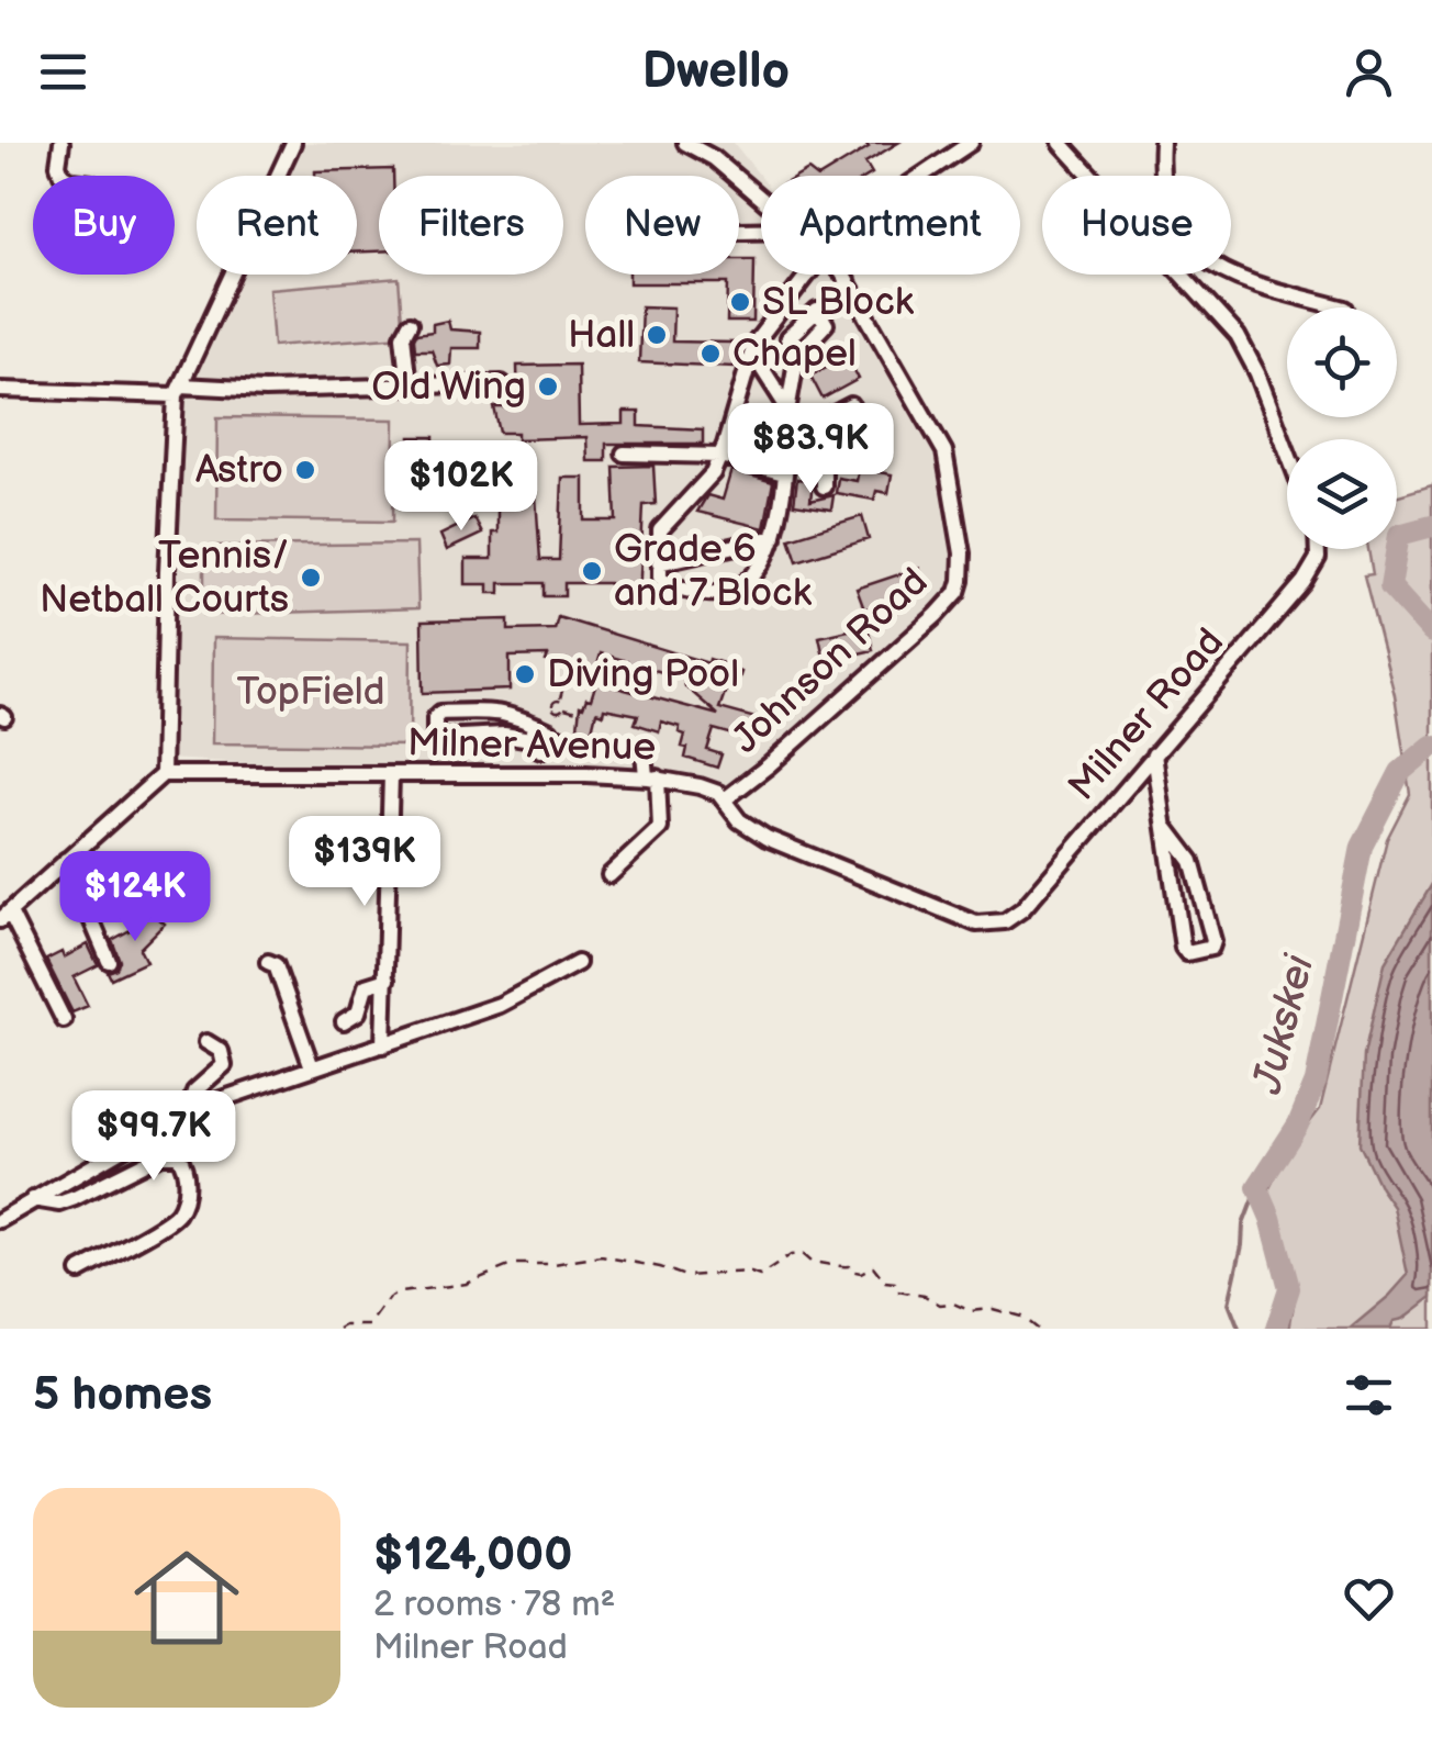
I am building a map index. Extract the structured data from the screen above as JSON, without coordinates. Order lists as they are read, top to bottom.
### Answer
{
  "streets": {
    "street": ["Johnson Road", "Milner Road", "Milner Avenue"]
  },
  "crossings": [
    ["Johnson Road", "Milner Avenue"],
    ["Milner Road", "Milner Avenue"]
  ],
  "water": ["Jukskei"],
  "parks": ["TopField"],
  "places": [
    "SL Block",
    "Hall",
    "Chapel",
    "Old Wing",
    "Astro",
    "Grade 6 and 7 Block",
    "Tennis/ Netball Courts",
    "Diving Pool"
  ],
  "page": {
    "header": "Dwello",
    "chip": [
      "Buy",
      "Rent",
      "Filters",
      "New",
      "Apartment",
      "House"
    ],
    "price": [
      "$83.9K",
      "$102K",
      "$139K",
      "$124K",
      "$99.7K"
    ],
    "heading": "5 homes",
    "list": [
      {
        "name": "$124,000",
        "note": "2 rooms · 78 m² · Milner Road"
      }
    ]
  }
}
